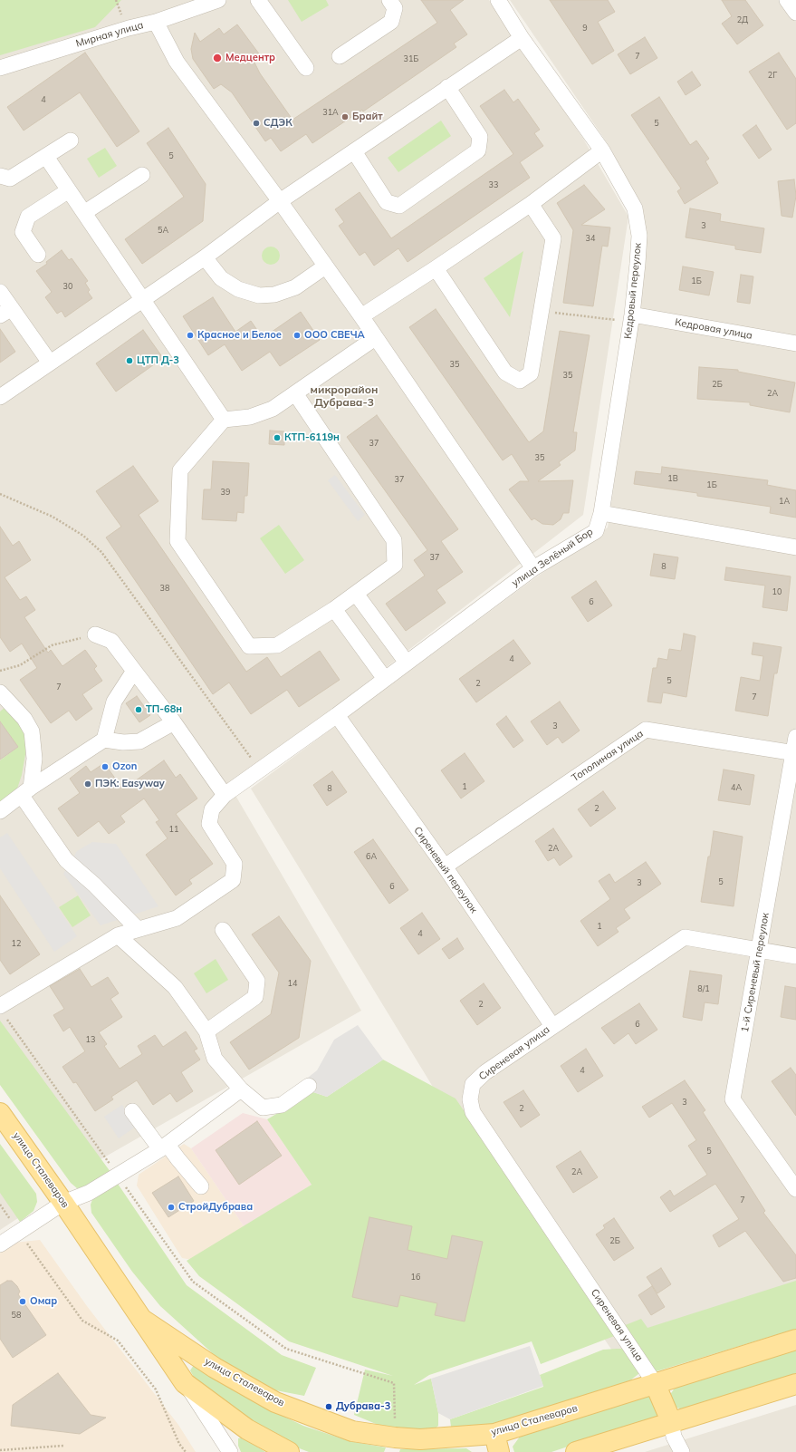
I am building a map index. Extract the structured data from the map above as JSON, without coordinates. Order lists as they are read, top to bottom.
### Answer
{
  "streets": {
    "main road": ["улица Сталеваров"],
    "street": [
      "Мирная улица",
      "Кедровый переулок",
      "Кедровая улица",
      "улица Зелёный Бор",
      "Тополиная улица",
      "Сиреневый переулок",
      "1-й Сиреневый переулок",
      "Сиреневая улица"
    ]
  },
  "crossings": [
    ["Кедровый переулок", "Кедровая улица"],
    ["Кедровый переулок", "улица Зелёный Бор"],
    ["улица Зелёный Бор", "Сиреневый переулок"],
    ["Тополиная улица", "Сиреневый переулок"],
    ["Тополиная улица", "1-й Сиреневый переулок"],
    ["Сиреневый переулок", "Сиреневая улица"],
    ["1-й Сиреневый переулок", "Сиреневая улица"],
    ["Сиреневая улица", "улица Сталеваров"]
  ],
  "districts": ["микрорайон Дубрава-3"],
  "places": [
    "Медцентр",
    "Брайт",
    "СДЭК",
    "Красное и Белое",
    "ООО СВЕЧА",
    "ЦТП Д-3",
    "КТП-6119н",
    "ТП-68н",
    "Ozon",
    "ПЭК: Easyway",
    "СтройДубрава",
    "Омар",
    "Дубрава-3"
  ],
  "house_numbers": [
    "2Д",
    "9",
    "7",
    "31Б",
    "2Г",
    "4",
    "31А",
    "5",
    "5",
    "33",
    "3",
    "5А",
    "34",
    "1Б",
    "30",
    "35",
    "35",
    "2Б",
    "2А",
    "37",
    "35",
    "1В",
    "37",
    "1Б",
    "39",
    "1А",
    "37",
    "8",
    "38",
    "10",
    "6",
    "4",
    "5",
    "2",
    "7",
    "7",
    "3",
    "1",
    "4А",
    "8",
    "2",
    "11",
    "2А",
    "6А",
    "5",
    "3",
    "6",
    "1",
    "4",
    "12",
    "14",
    "8/1",
    "2",
    "6",
    "13",
    "4",
    "3",
    "2",
    "5",
    "2А",
    "7",
    "2Б",
    "16",
    "58"
  ]
}
